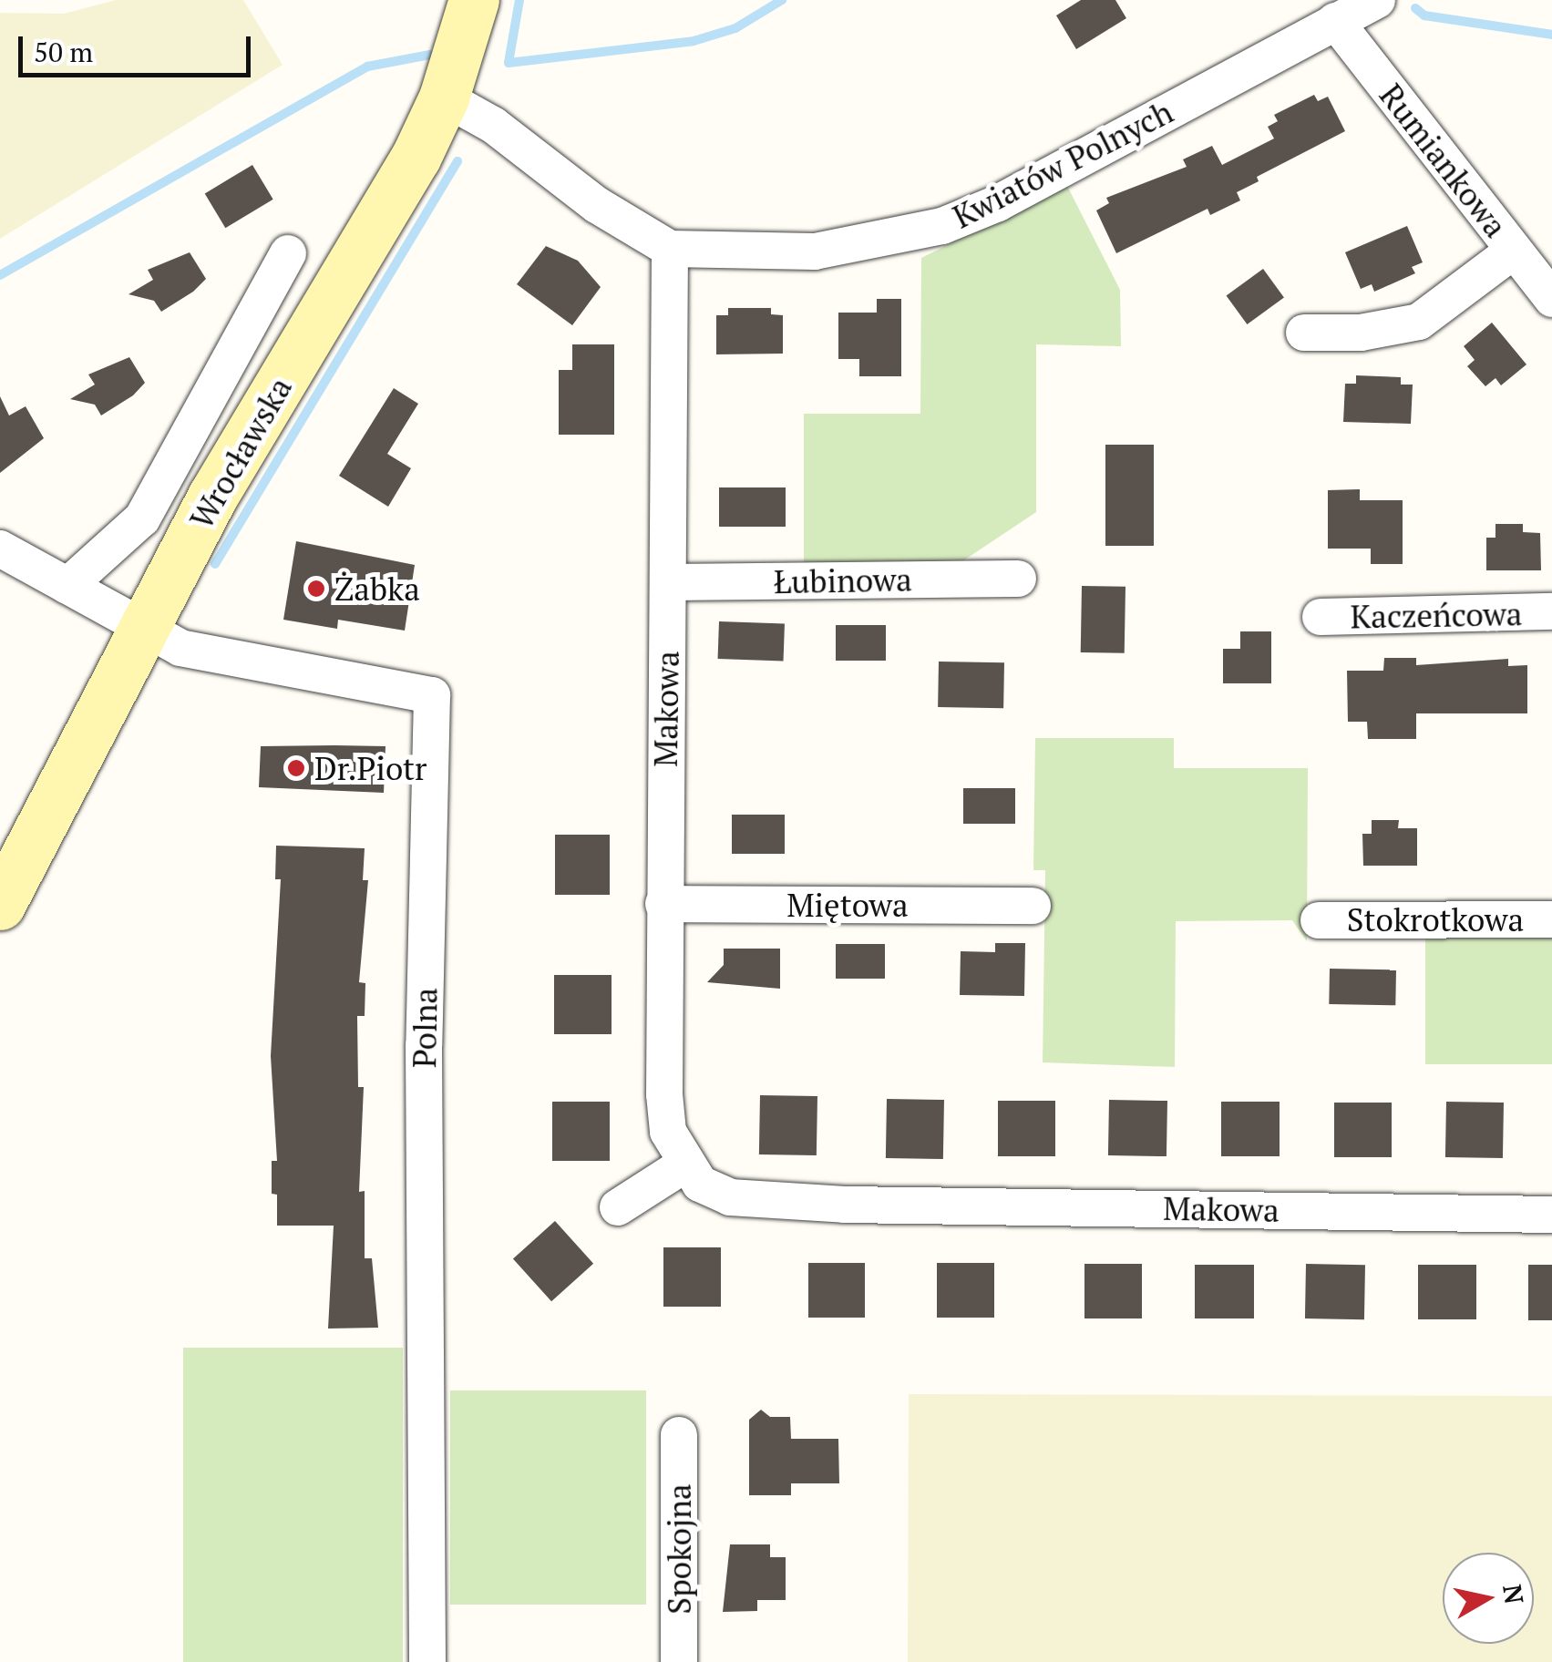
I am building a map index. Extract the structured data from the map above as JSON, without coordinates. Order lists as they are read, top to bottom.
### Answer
{
  "streets": {
    "street": [
      "Rumiankowa",
      "Kwiatów Polnych",
      "Wrocławska",
      "Łubinowa",
      "Kaczeńcowa",
      "Makowa",
      "Miętowa",
      "Stokrotkowa",
      "Polna",
      "Spokojna"
    ]
  },
  "crossings": [
    ["Rumiankowa", "Kwiatów Polnych"],
    ["Kwiatów Polnych", "Makowa"],
    ["Wrocławska", "Polna"],
    ["Łubinowa", "Makowa"],
    ["Makowa", "Miętowa"]
  ],
  "places": ["Żabka", "Dr.Piotr"],
  "scale_bar": "50 m",
  "north": "right"
}
